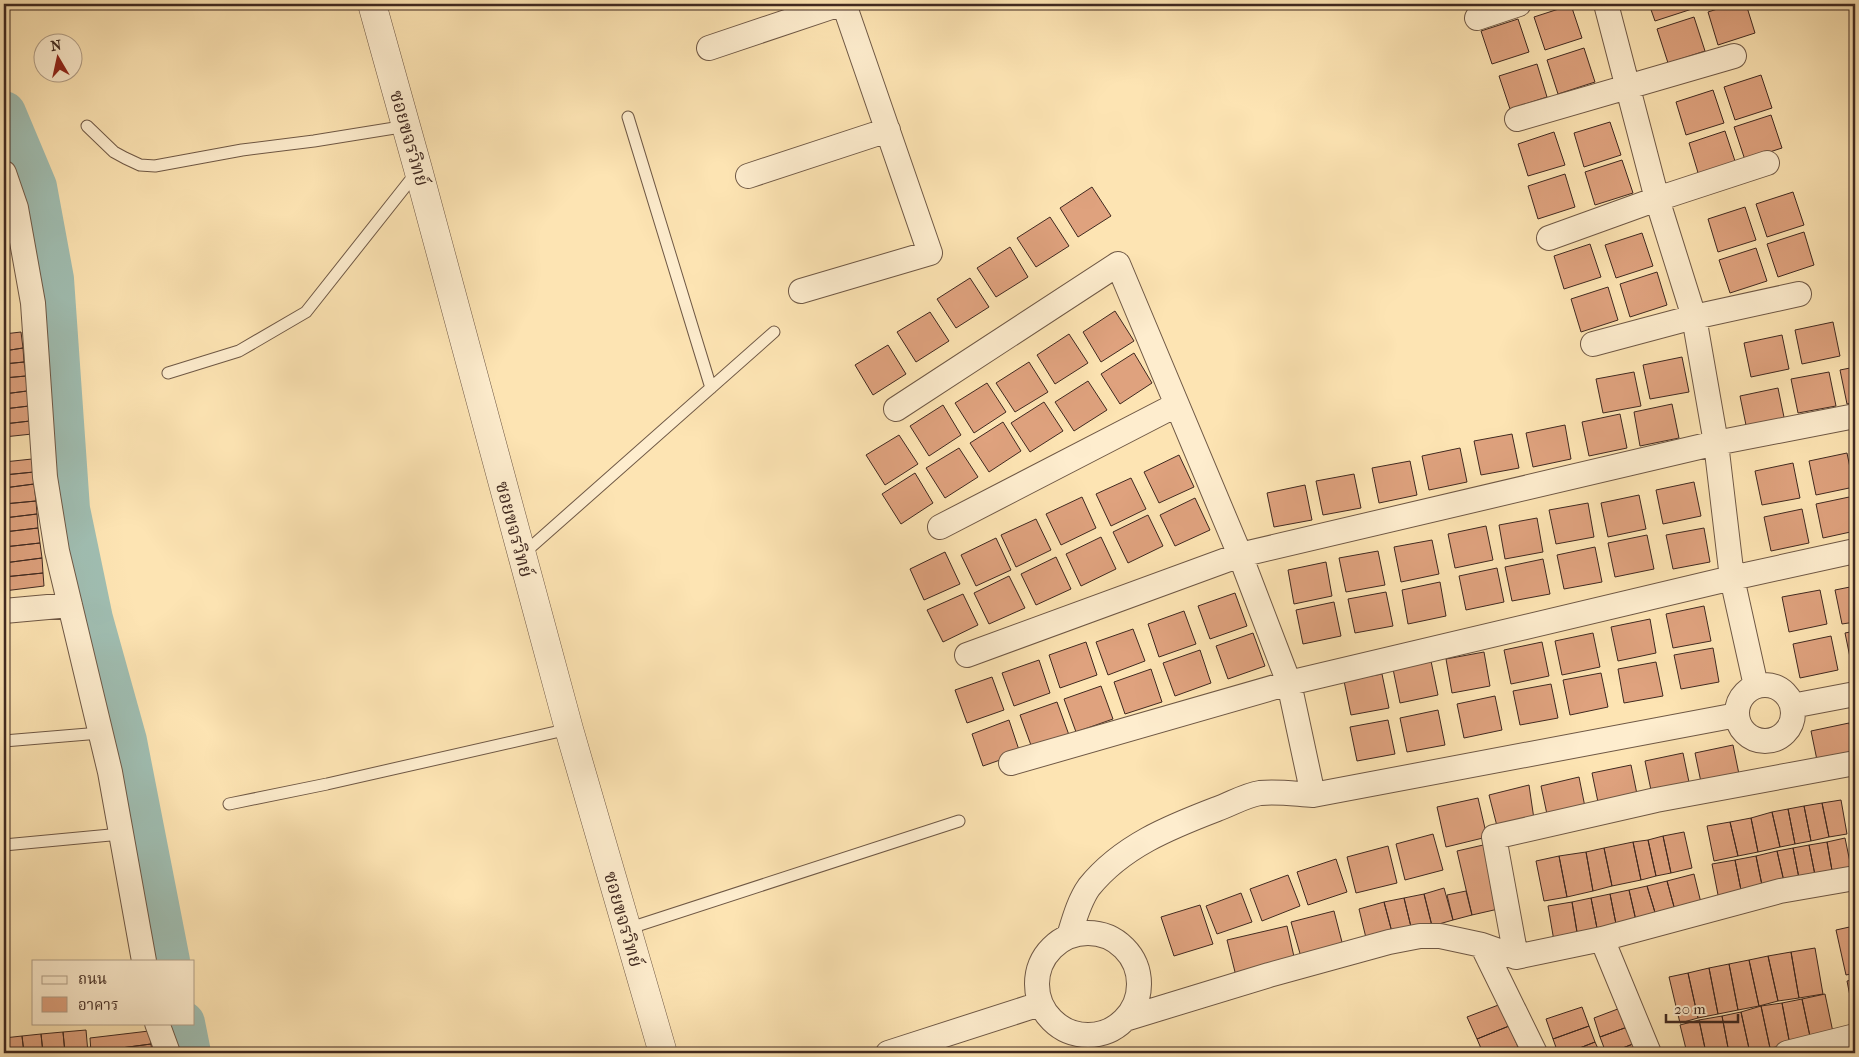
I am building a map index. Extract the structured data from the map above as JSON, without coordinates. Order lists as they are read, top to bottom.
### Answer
{
  "streets": {
    "street": ["ซอยขจรวิทย์"]
  },
  "legend": ["ถนน", "อาคาร"],
  "scale_bar": "20 m",
  "north": "top"
}
